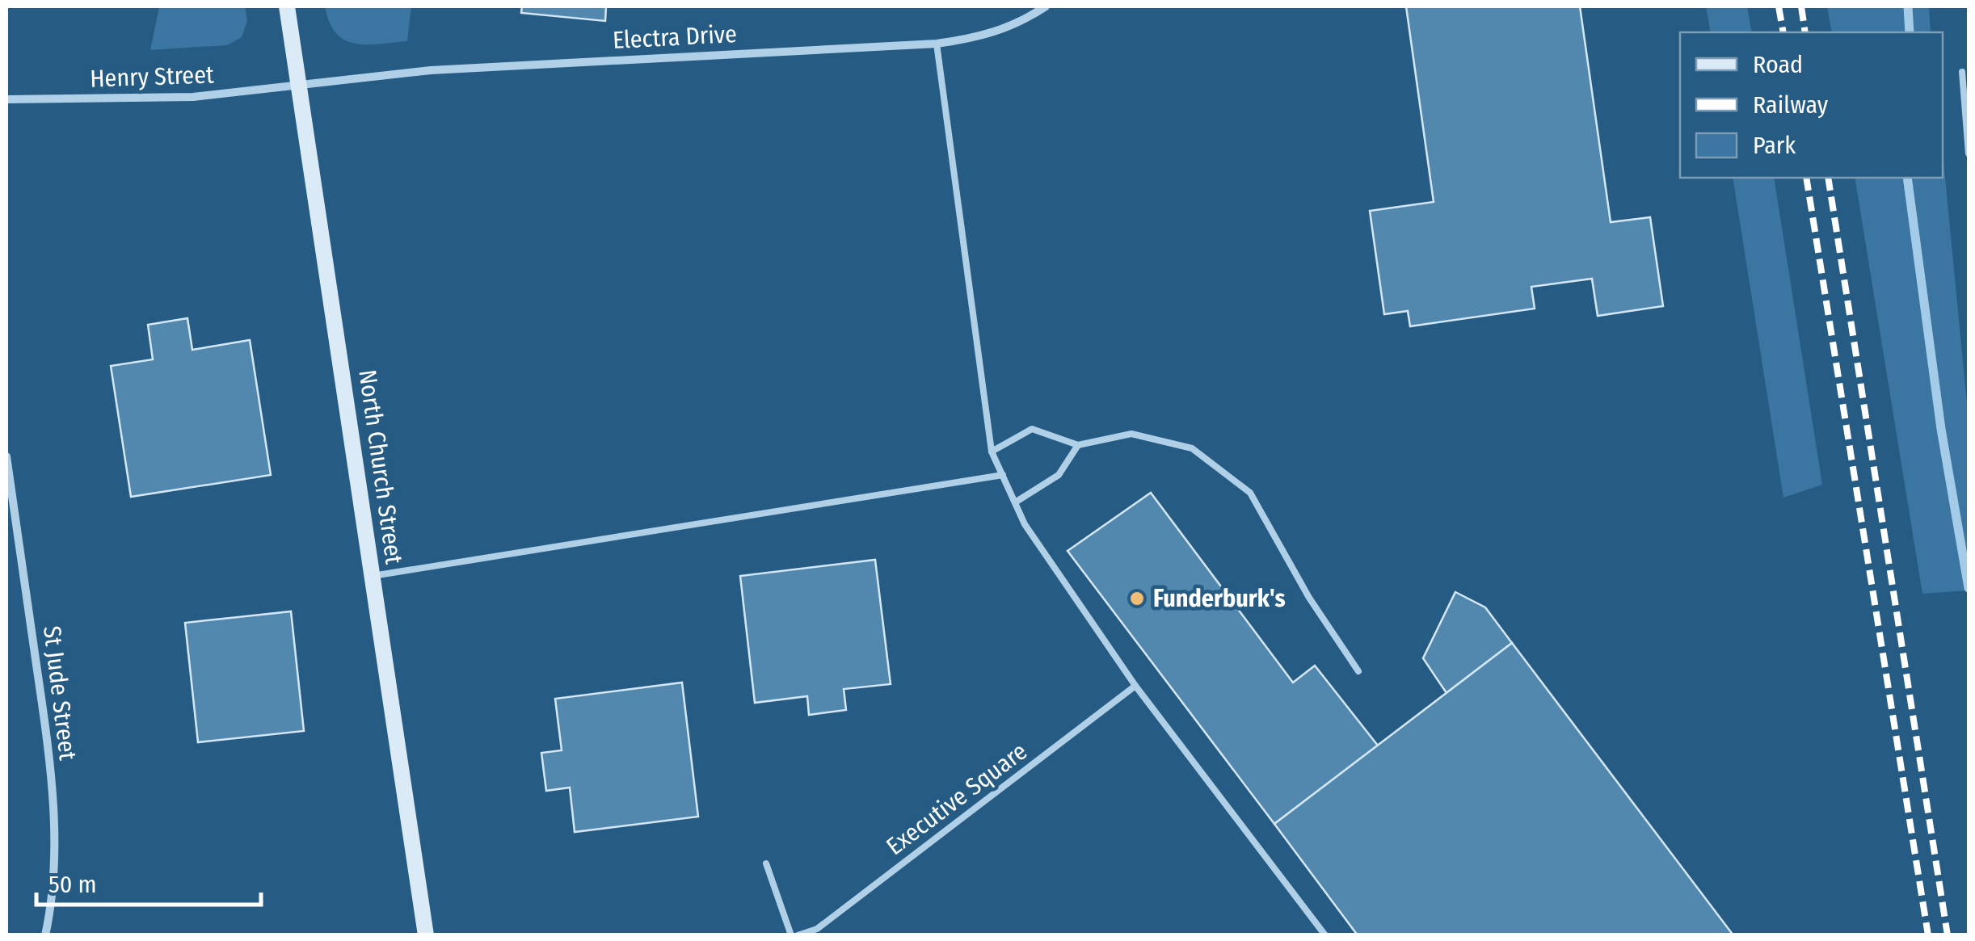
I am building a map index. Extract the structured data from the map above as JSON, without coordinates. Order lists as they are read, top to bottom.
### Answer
{
  "streets": {
    "main road": ["North Church Street"],
    "street": ["Electra Drive", "Henry Street", "St Jude Street"],
    "lane": ["Executive Square"]
  },
  "crossings": [
    ["Electra Drive", "Henry Street"],
    ["Electra Drive", "North Church Street"],
    ["Henry Street", "North Church Street"]
  ],
  "places": ["Funderburk's"],
  "legend": ["Road", "Railway", "Park"],
  "scale_bar": "50 m"
}
